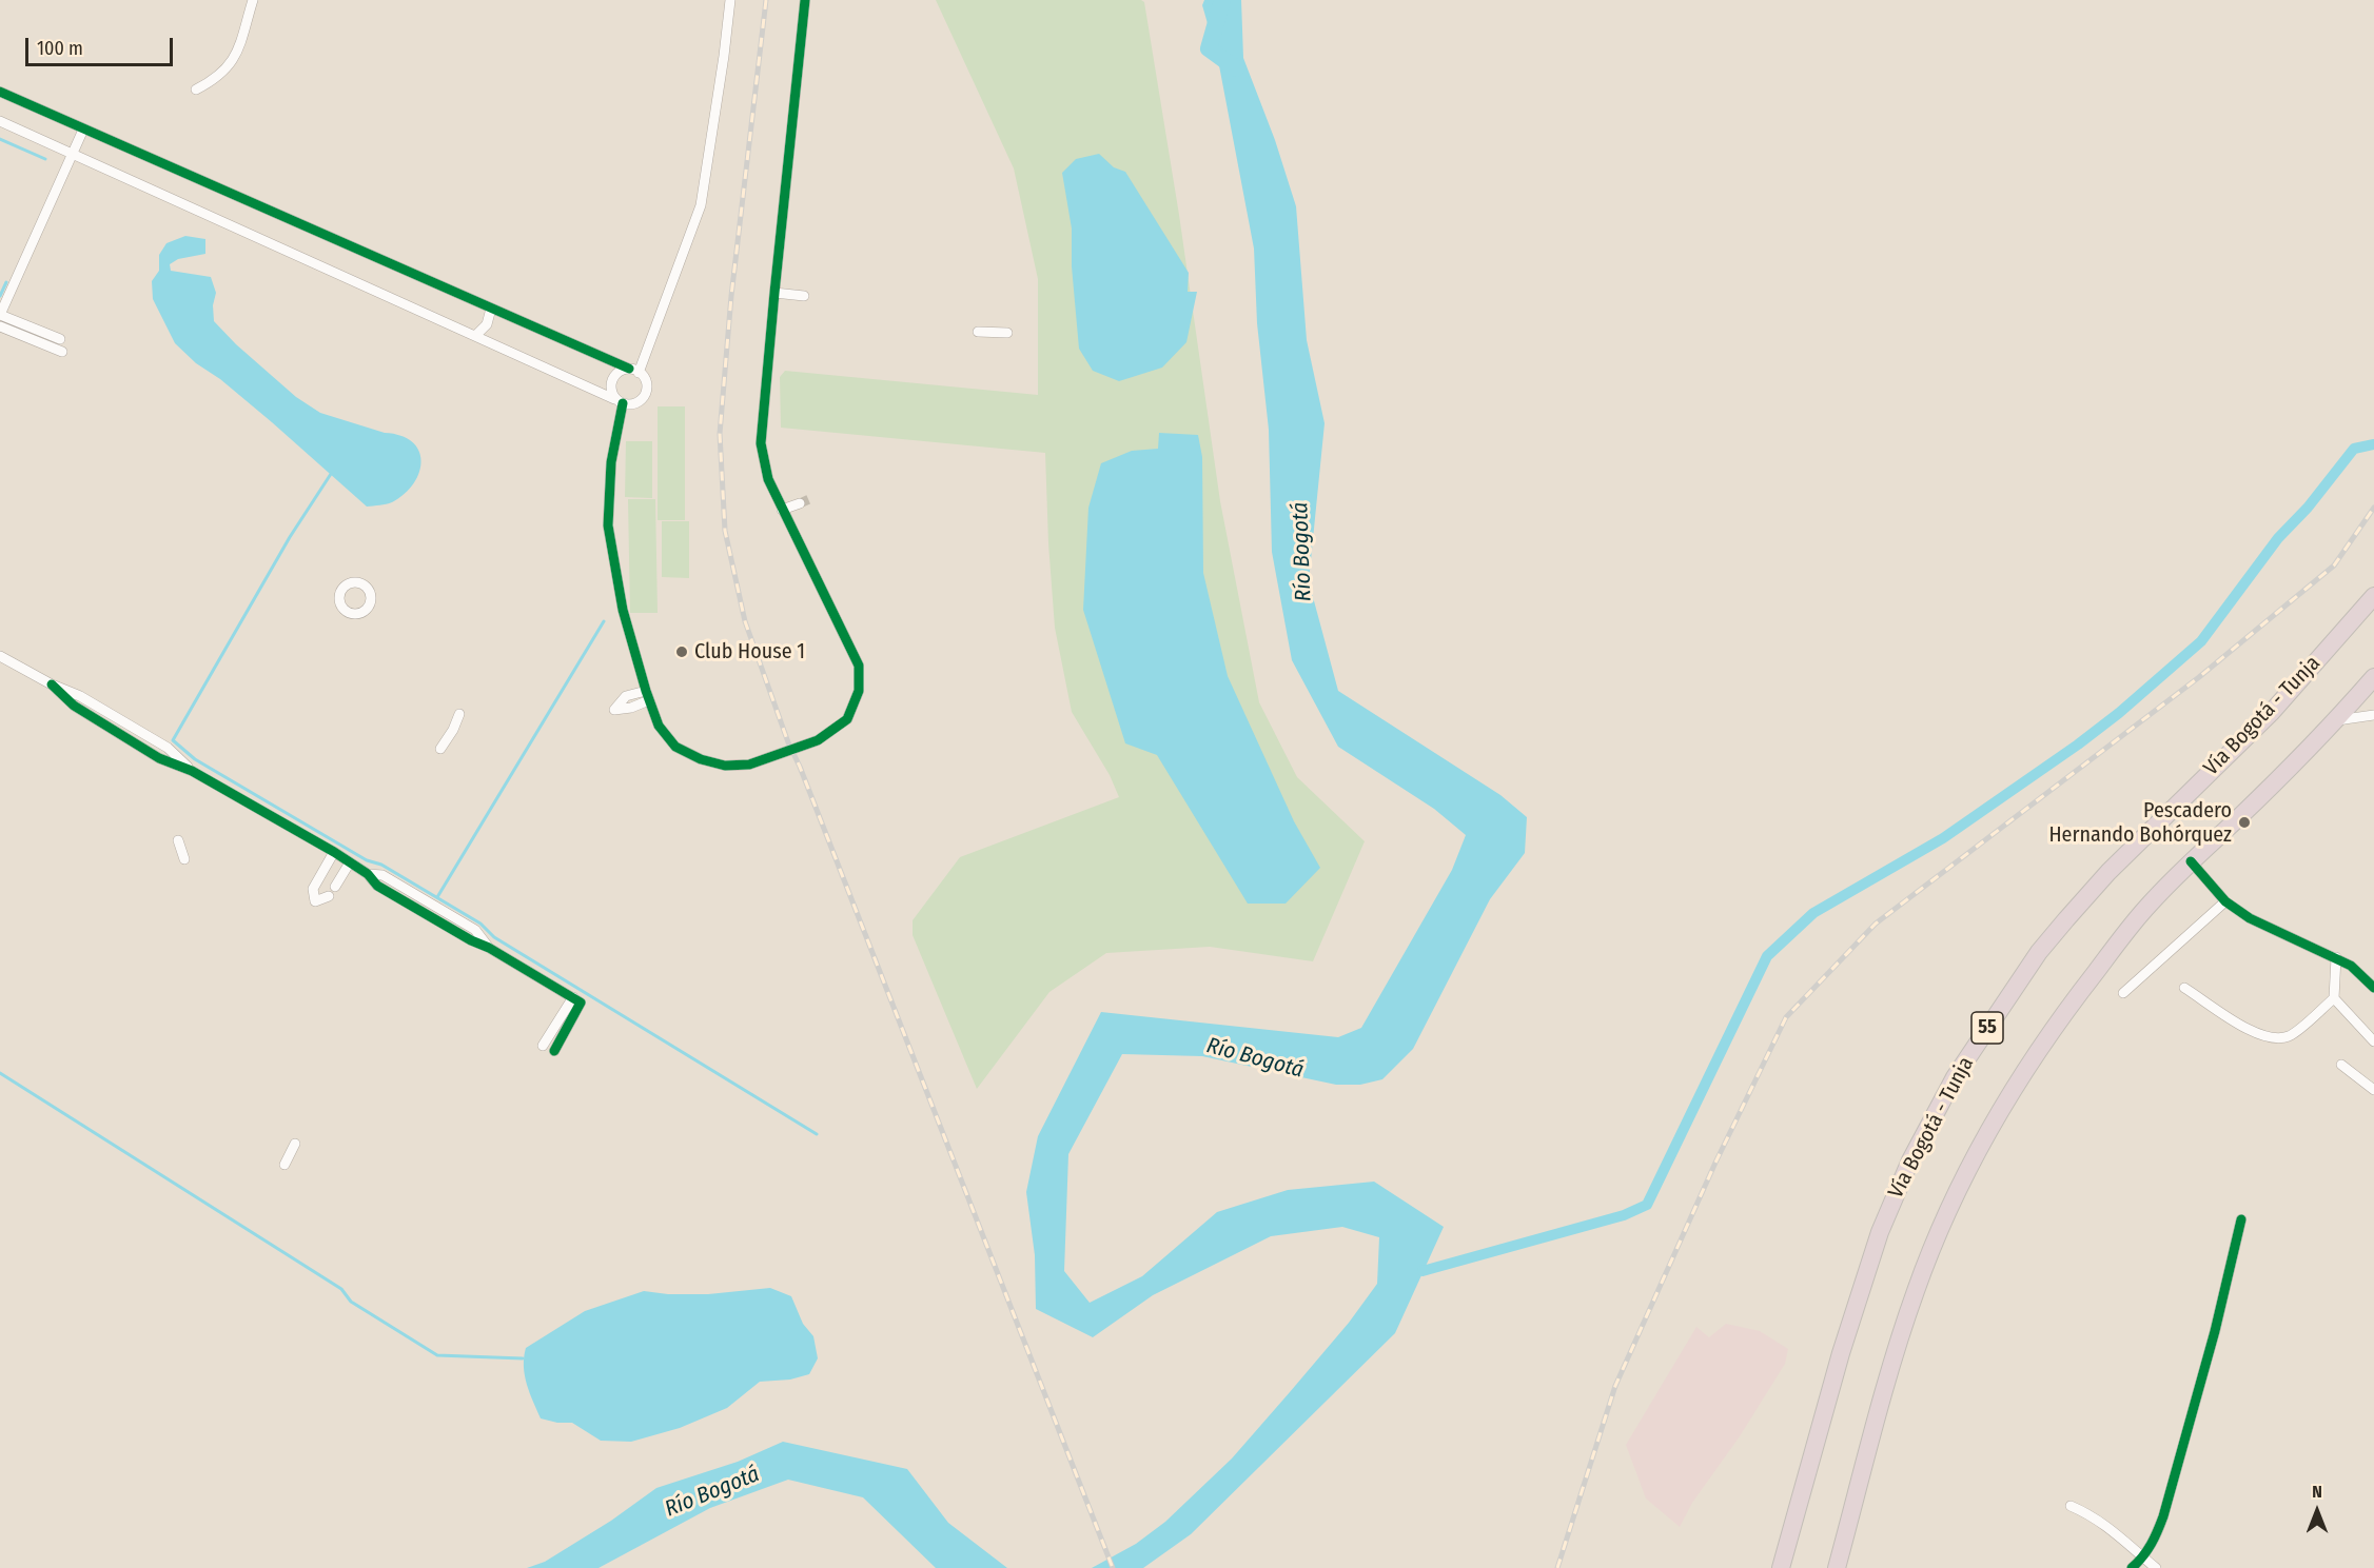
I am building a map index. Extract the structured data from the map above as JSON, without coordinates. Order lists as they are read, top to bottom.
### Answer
{
  "streets": {
    "highway": ["Vía Bogotá - Tunja", "55"]
  },
  "water": ["Río Bogotá"],
  "places": ["Club House 1", "Pescadero Hernando Bohórquez"],
  "scale_bar": "100 m",
  "north": "top"
}
